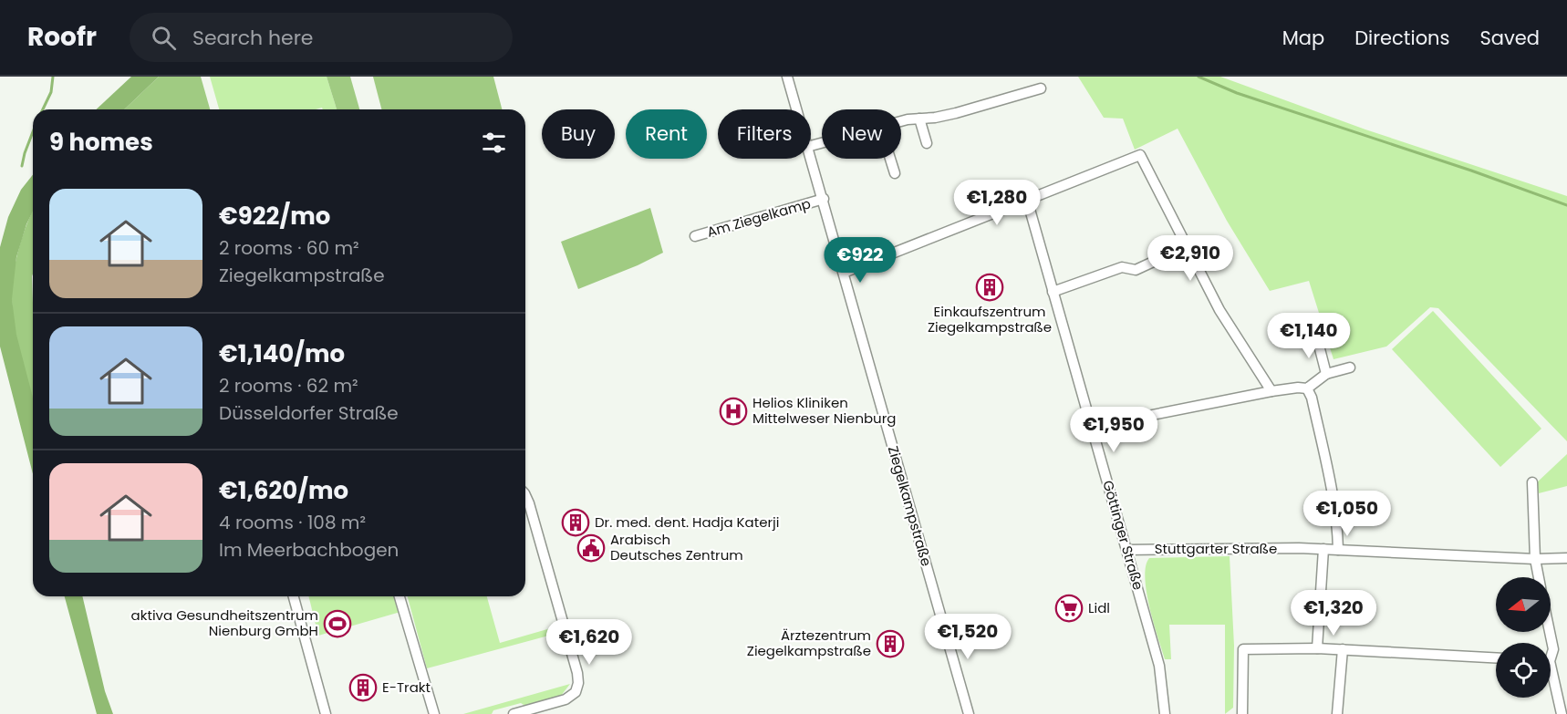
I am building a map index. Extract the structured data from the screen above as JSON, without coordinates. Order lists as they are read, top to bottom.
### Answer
{
  "streets": {
    "street": [
      "Am Ziegelkamp",
      "Ziegelkampstraße",
      "Göttinger Straße",
      "Stuttgarter Straße"
    ]
  },
  "crossings": [
    ["Am Ziegelkamp", "Ziegelkampstraße"],
    ["Göttinger Straße", "Stuttgarter Straße"]
  ],
  "places": {
    "building": [
      "Einkaufszentrum Ziegelkampstraße",
      "Dr. med. dent. Hadja Katerji",
      "Ärztezentrum Ziegelkampstraße",
      "E-Trakt"
    ],
    "hospital": ["Helios Kliniken Mittelweser Nienburg"],
    "public building": ["Arabisch Deutsches Zentrum"],
    "supermarket": ["Lidl"],
    "sports": ["aktiva Gesundheitszentrum Nienburg GmbH"]
  },
  "north": "left",
  "page": {
    "header": "Roofr",
    "search": "Search here",
    "nav": ["Map", "Directions", "Saved"],
    "chip": [
      "Buy",
      "Rent",
      "Filters",
      "New"
    ],
    "heading": "9 homes",
    "list": [
      {
        "name": "€922/mo",
        "note": "2 rooms · 60 m² · Ziegelkampstraße"
      },
      {
        "name": "€1,140/mo",
        "note": "2 rooms · 62 m² · Düsseldorfer Straße"
      },
      {
        "name": "€1,620/mo",
        "note": "4 rooms · 108 m² · Im Meerbachbogen"
      }
    ],
    "price": [
      "€1,280",
      "€2,910",
      "€922",
      "€1,140",
      "€1,950",
      "€1,050",
      "€1,320",
      "€1,520",
      "€1,620"
    ]
  }
}
